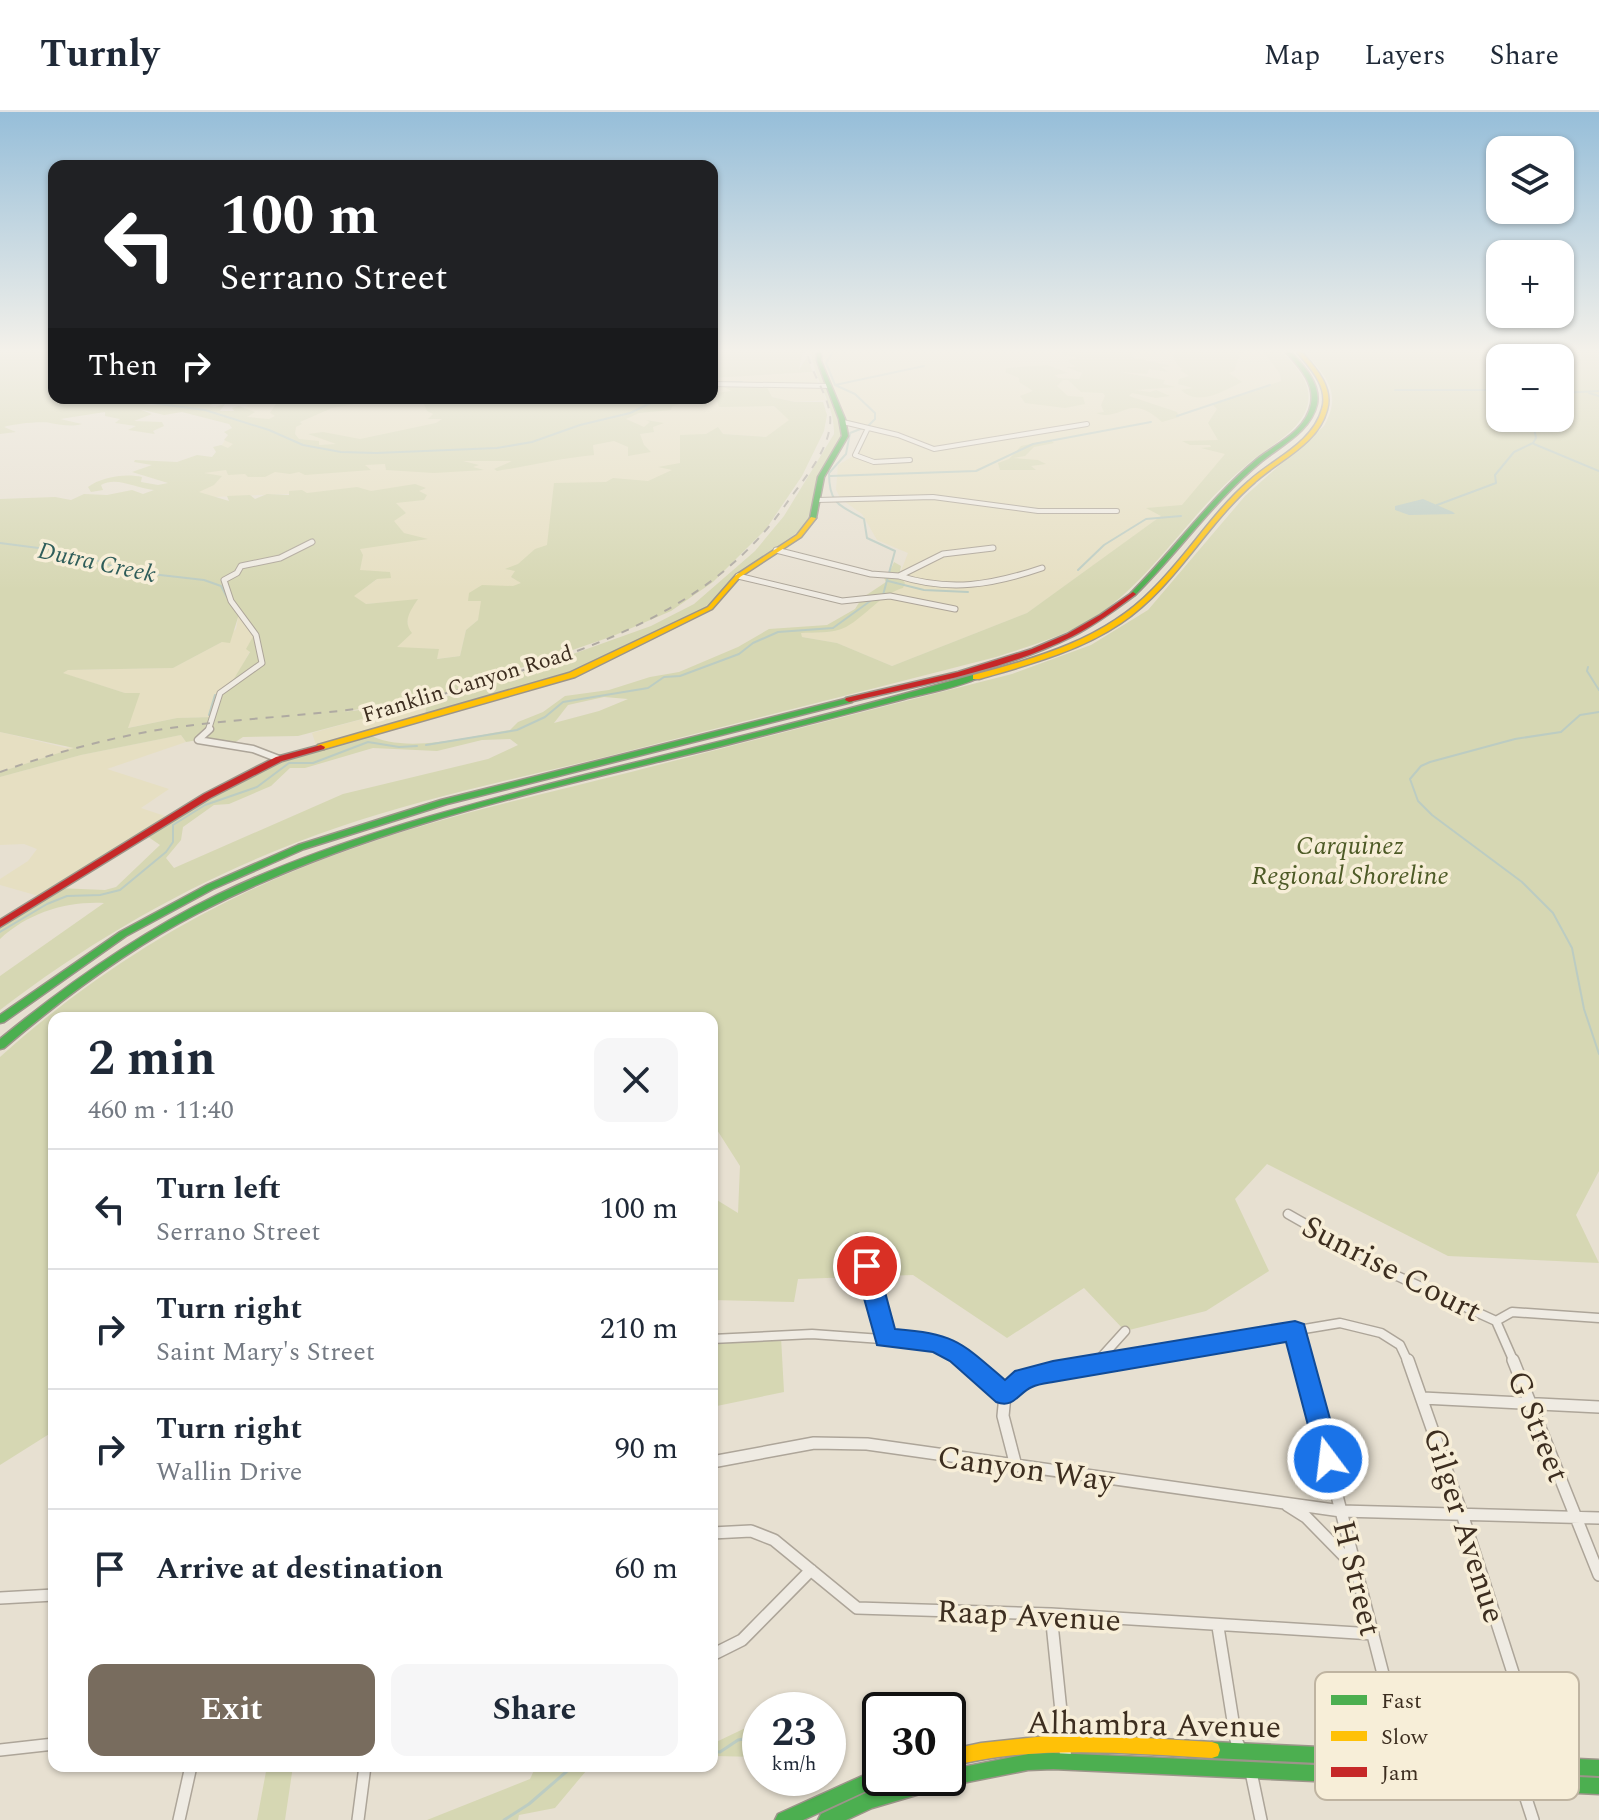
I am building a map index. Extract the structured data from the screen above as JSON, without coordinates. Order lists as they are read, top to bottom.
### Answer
{
  "streets": {
    "main road": ["Franklin Canyon Road", "Alhambra Avenue"],
    "street": [
      "Sunrise Court",
      "G Street",
      "Canyon Way",
      "Gilger Avenue",
      "H Street",
      "Raap Avenue"
    ]
  },
  "crossings": [
    ["Sunrise Court", "G Street"],
    ["G Street", "Canyon Way"],
    ["Canyon Way", "Gilger Avenue"],
    ["Canyon Way", "H Street"],
    ["Gilger Avenue", "H Street"],
    ["H Street", "Raap Avenue"]
  ],
  "water": ["Dutra Creek"],
  "parks": ["Carquinez Regional Shoreline"],
  "legend": ["Fast", "Slow", "Jam"],
  "page": {
    "header": "Turnly",
    "nav": ["Map", "Layers", "Share"],
    "map_buttons": ["+", "−"],
    "turn": ["100 m", "Serrano Street"],
    "then": "Then",
    "heading": ["2 min", "460 m · 11:40"],
    "list": [
      {
        "name": "Turn left",
        "note": "Serrano Street",
        "value": "100 m"
      },
      {
        "name": "Turn right",
        "note": "Saint Mary's Street",
        "value": "210 m"
      },
      {
        "name": "Turn right",
        "note": "Wallin Drive",
        "value": "90 m"
      },
      {
        "name": "Arrive at destination",
        "value": "60 m"
      }
    ],
    "buttons": ["Exit", "Share"],
    "speed": "23 km/h",
    "limit": "30"
  }
}
